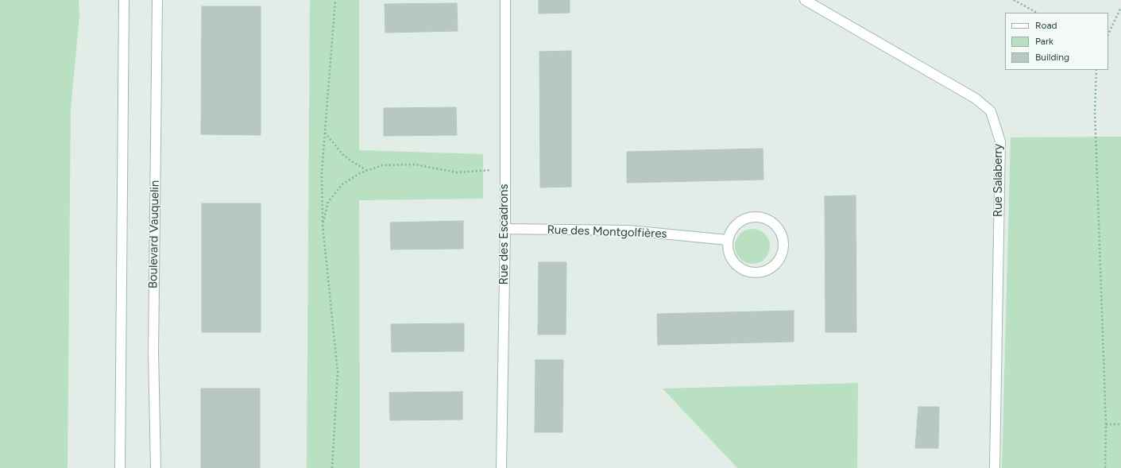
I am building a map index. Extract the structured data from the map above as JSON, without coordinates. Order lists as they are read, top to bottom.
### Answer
{
  "streets": {
    "street": [
      "Rue Salaberry",
      "Rue des Montgolfières",
      "Boulevard Vauquelin",
      "Rue des Escadrons"
    ]
  },
  "crossings": [
    ["Rue des Montgolfières", "Rue des Escadrons"]
  ],
  "legend": ["Road", "Park", "Building"]
}
